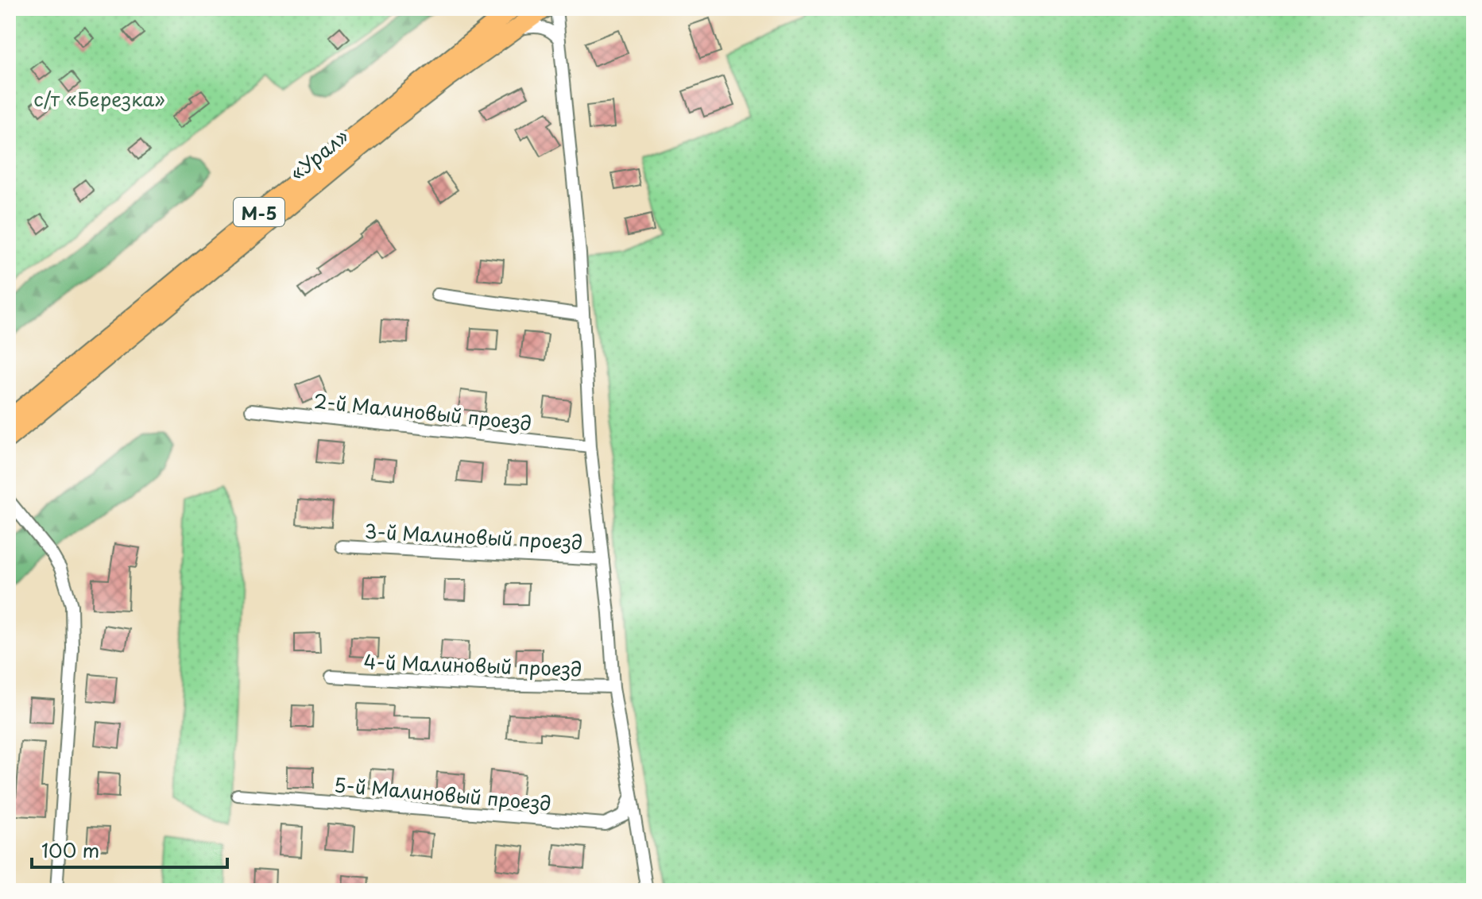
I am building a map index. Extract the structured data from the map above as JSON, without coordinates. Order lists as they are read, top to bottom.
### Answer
{
  "streets": {
    "highway": ["«Урал»", "М-5"],
    "street": [
      "2-й Малиновый проезд",
      "3-й Малиновый проезд",
      "4-й Малиновый проезд",
      "5-й Малиновый проезд"
    ]
  },
  "parks": ["с/т «Березка»"],
  "scale_bar": "100 m"
}
